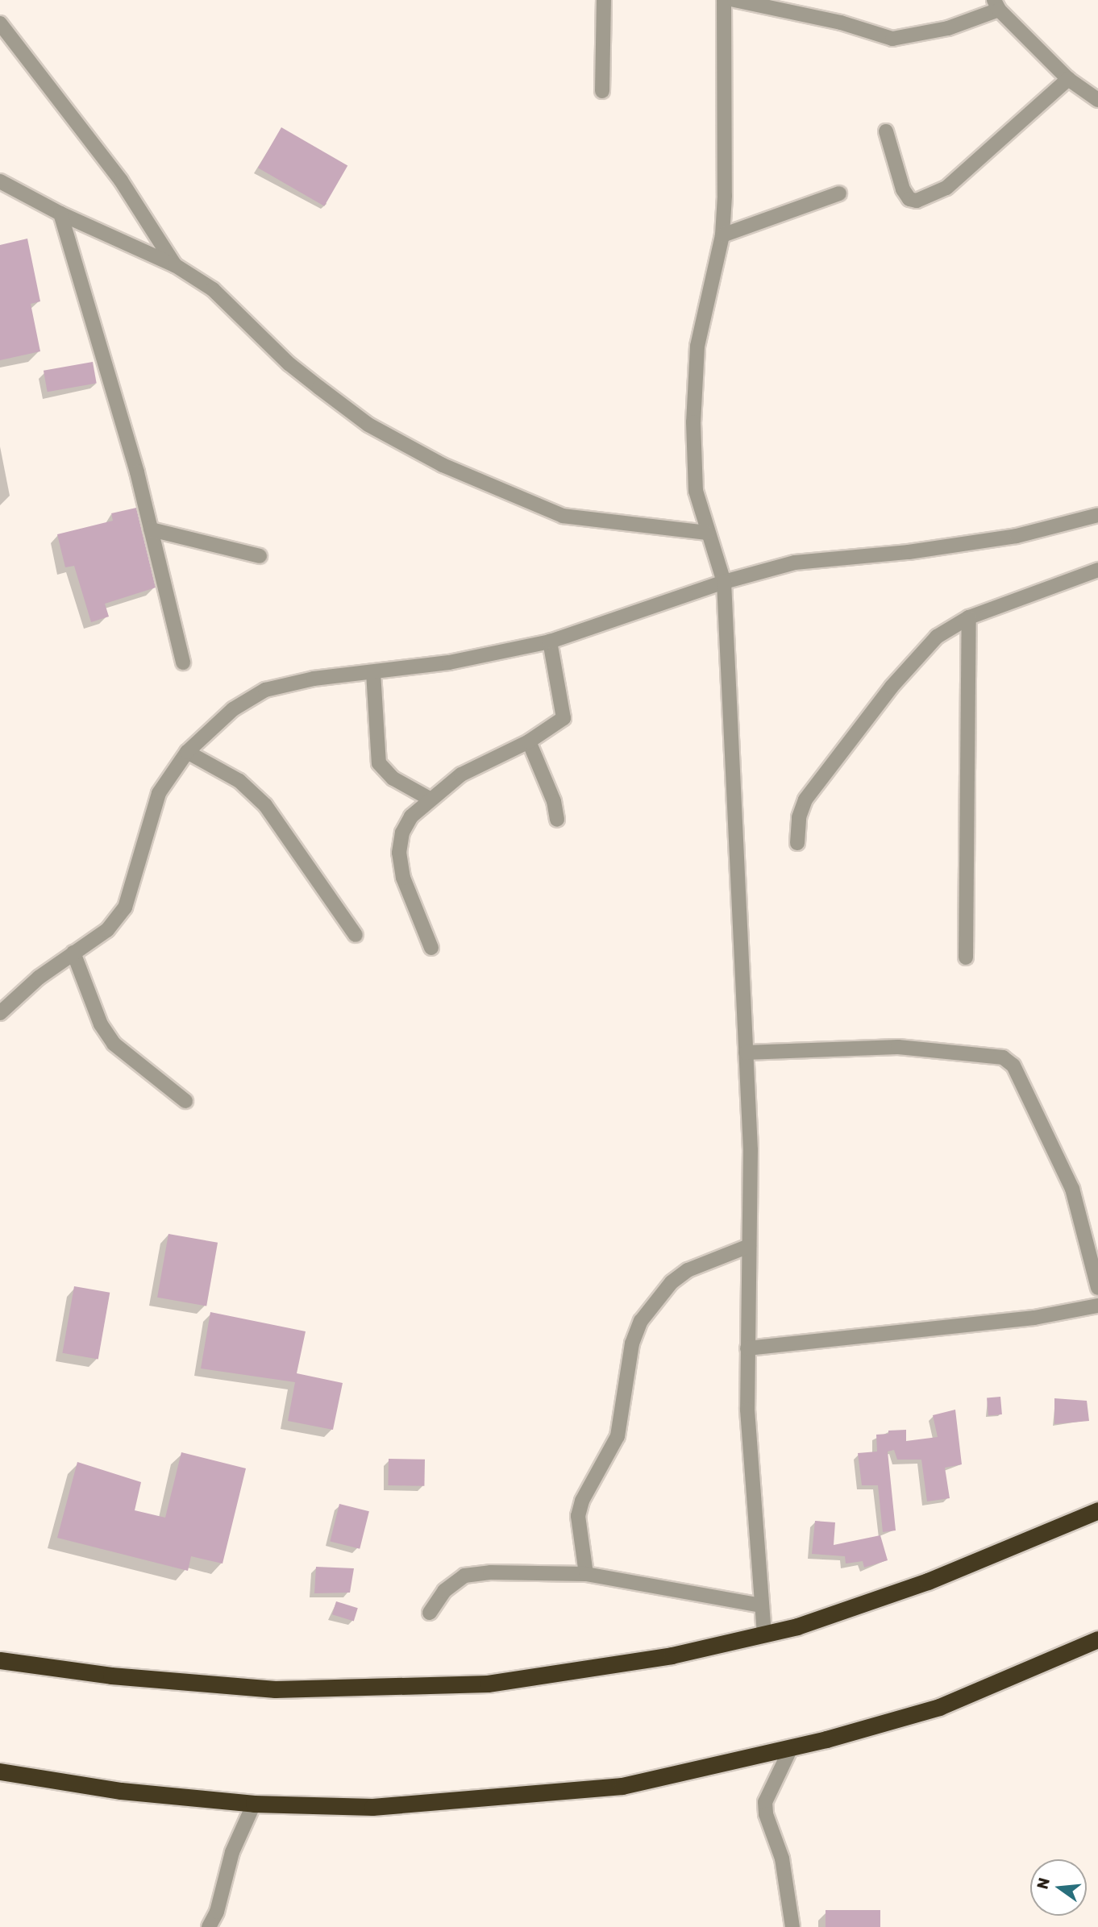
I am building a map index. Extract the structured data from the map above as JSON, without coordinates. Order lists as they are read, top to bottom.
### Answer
{
  "north": "left"
}
